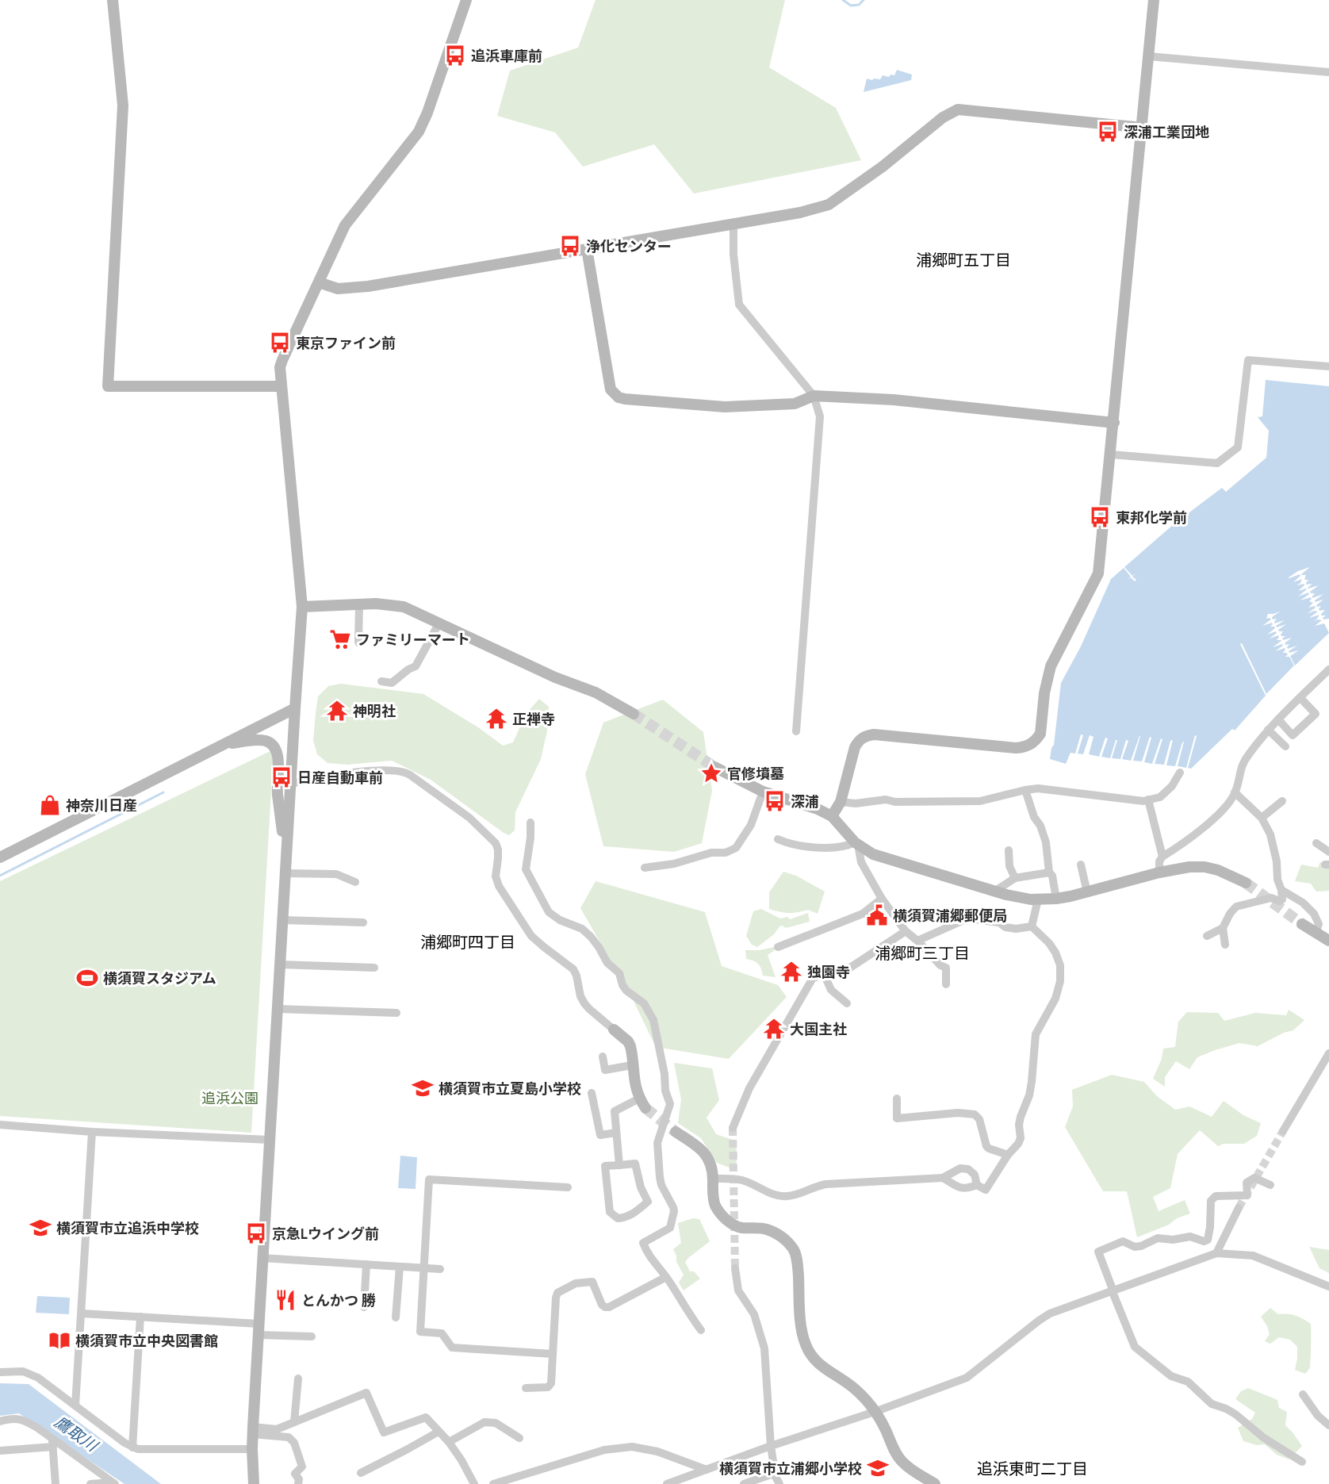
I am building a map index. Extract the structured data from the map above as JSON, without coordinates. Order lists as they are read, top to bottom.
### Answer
{
  "districts": [
    "浦郷町五丁目",
    "浦郷町四丁目",
    "浦郷町三丁目",
    "追浜東町二丁目"
  ],
  "water": ["鷹取川"],
  "parks": ["追浜公園"],
  "places": {
    "bus stop": [
      "追浜車庫前",
      "深浦工業団地",
      "浄化センター",
      "東京ファイン前",
      "東邦化学前",
      "日産自動車前",
      "深浦",
      "京急Lウイング前"
    ],
    "supermarket": ["ファミリーマート"],
    "temple": [
      "神明社",
      "正禅寺",
      "独園寺",
      "大国主社"
    ],
    "place": ["官修墳墓"],
    "shop": ["神奈川日産"],
    "public building": ["横須賀浦郷郵便局"],
    "sports": ["横須賀スタジアム"],
    "school or university": ["横須賀市立夏島小学校", "横須賀市立追浜中学校", "横須賀市立浦郷小学校"],
    "restaurant": ["とんかつ 勝"],
    "library": ["横須賀市立中央図書館"]
  }
}
